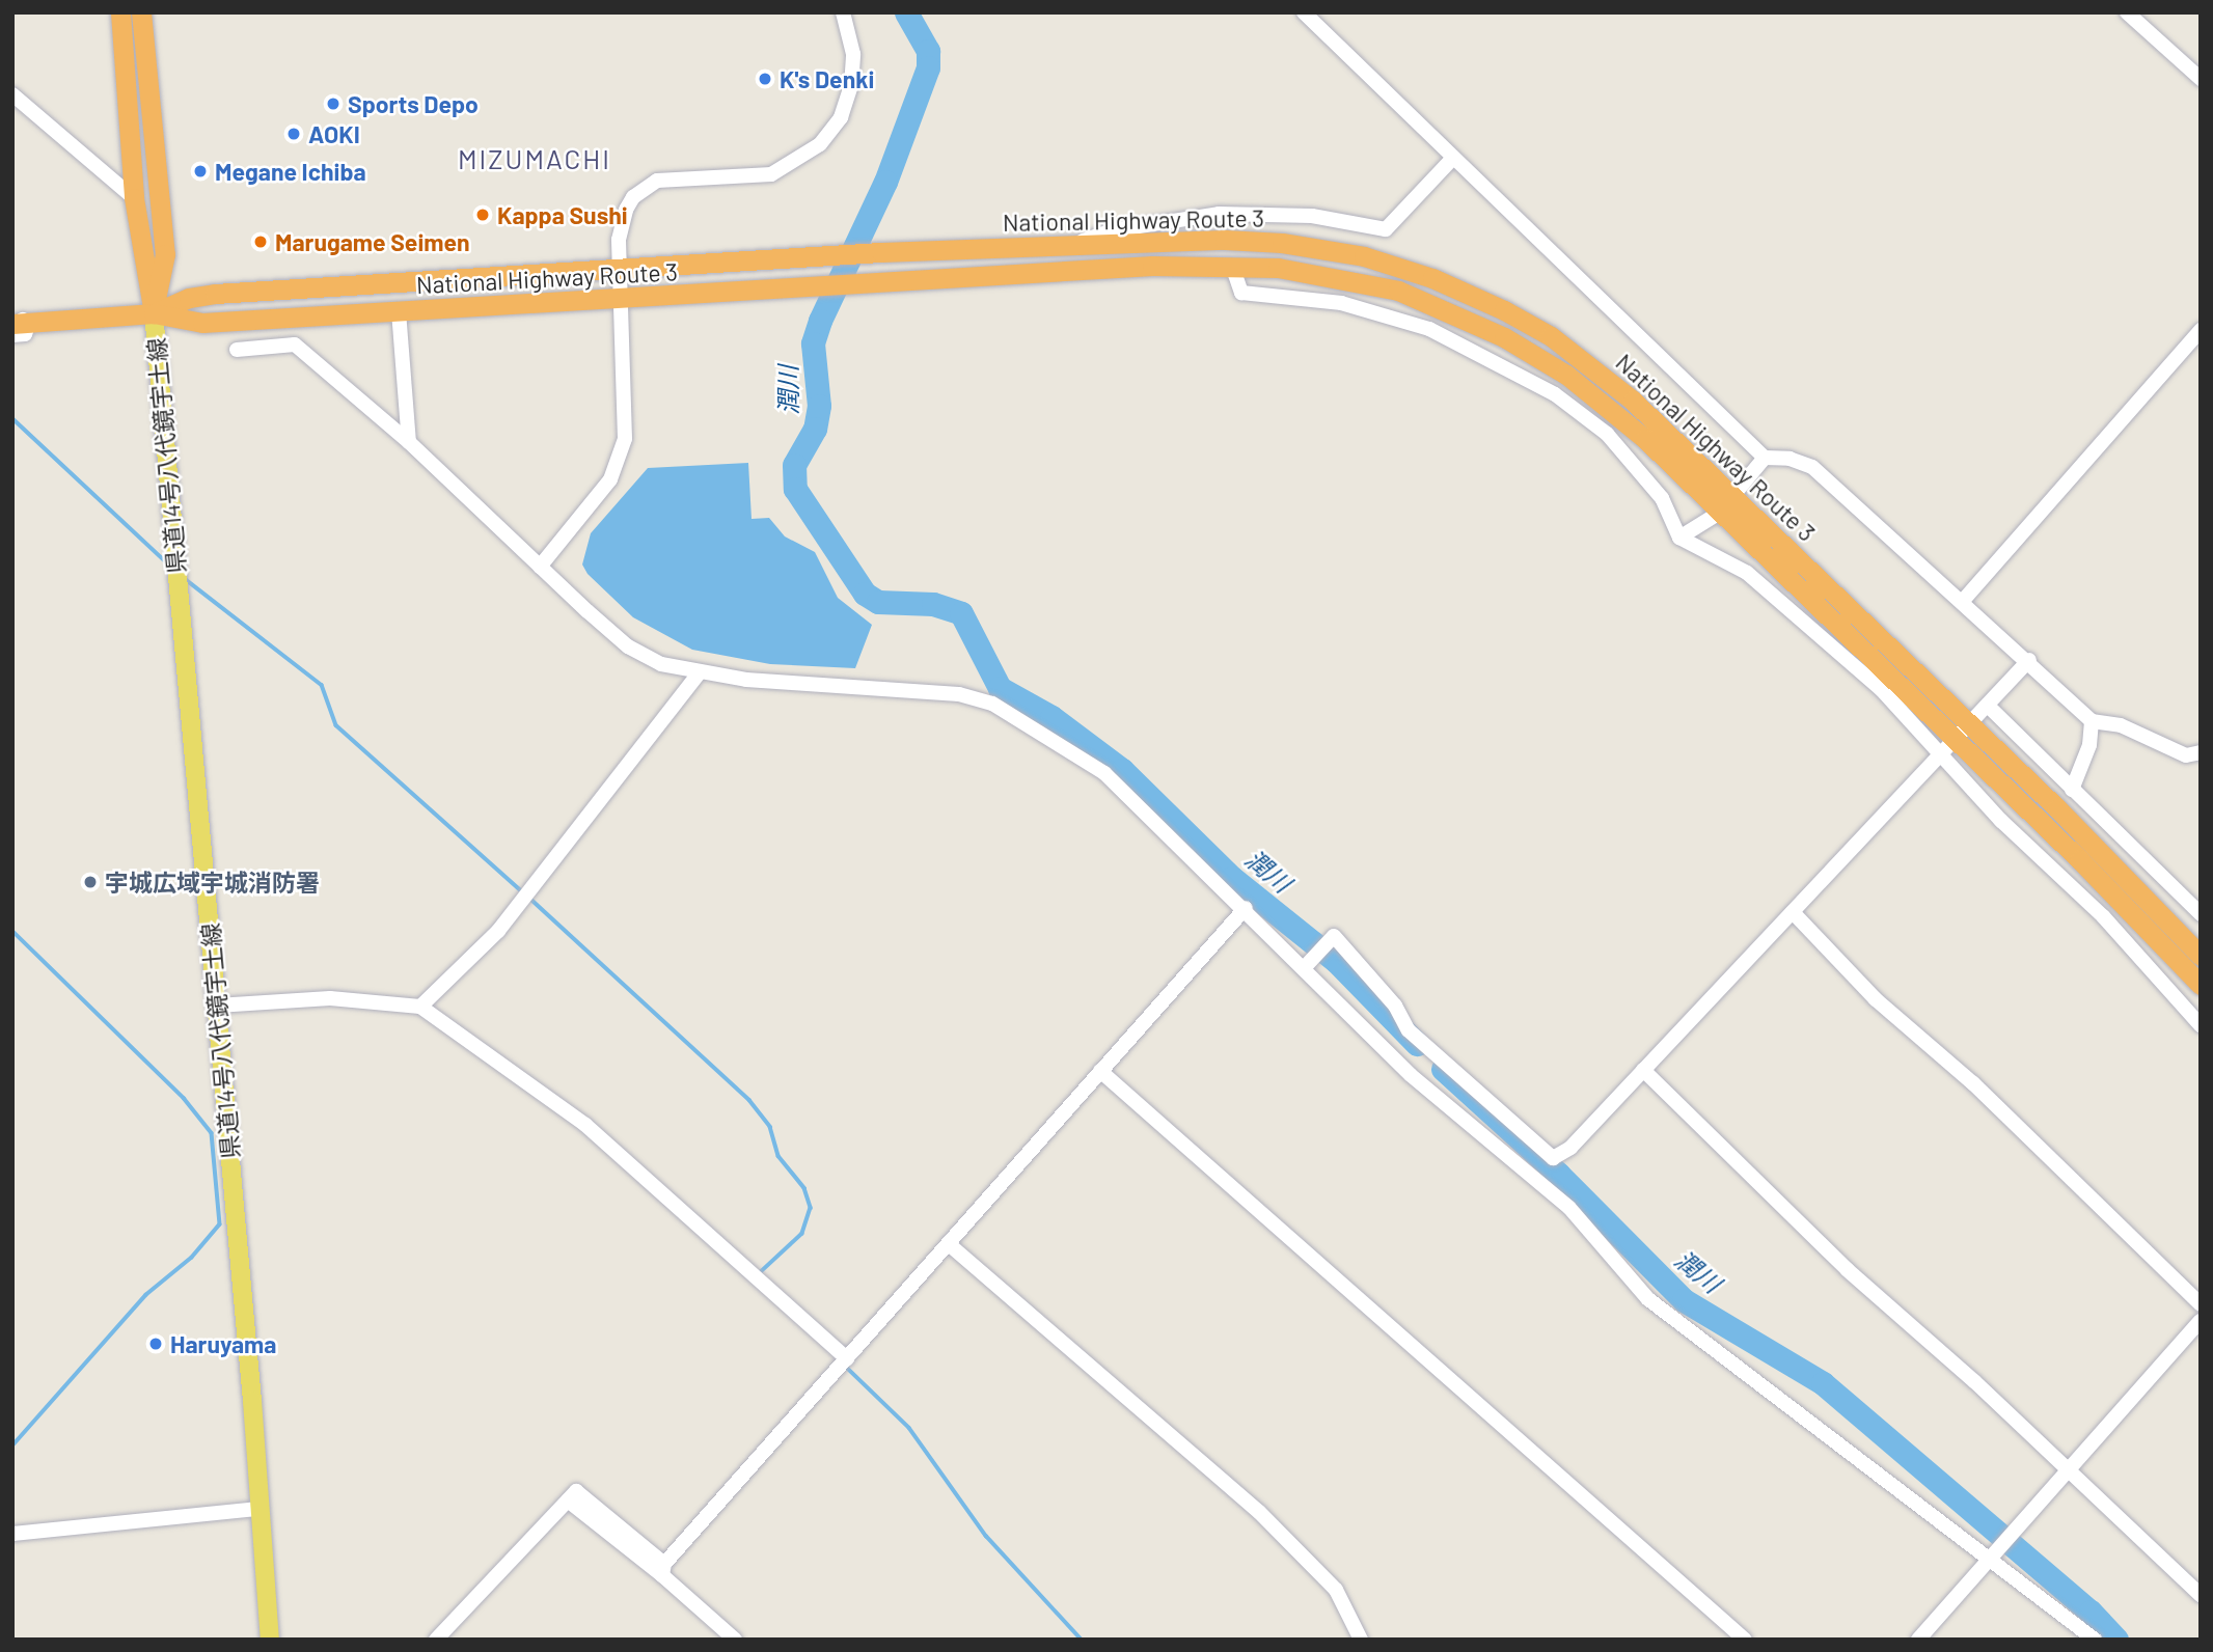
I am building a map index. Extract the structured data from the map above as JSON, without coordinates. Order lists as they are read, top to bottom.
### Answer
{
  "streets": {
    "highway": ["National Highway Route 3"],
    "main road": ["県道14号八代鏡宇土線"]
  },
  "crossings": [
    ["National Highway Route 3", "県道14号八代鏡宇土線"]
  ],
  "districts": ["MIZUMACHI"],
  "water": ["潤川"],
  "places": [
    "K's Denki",
    "Sports Depo",
    "AOKI",
    "Megane Ichiba",
    "Kappa Sushi",
    "Marugame Seimen",
    "宇城広域宇城消防署",
    "Haruyama"
  ]
}
